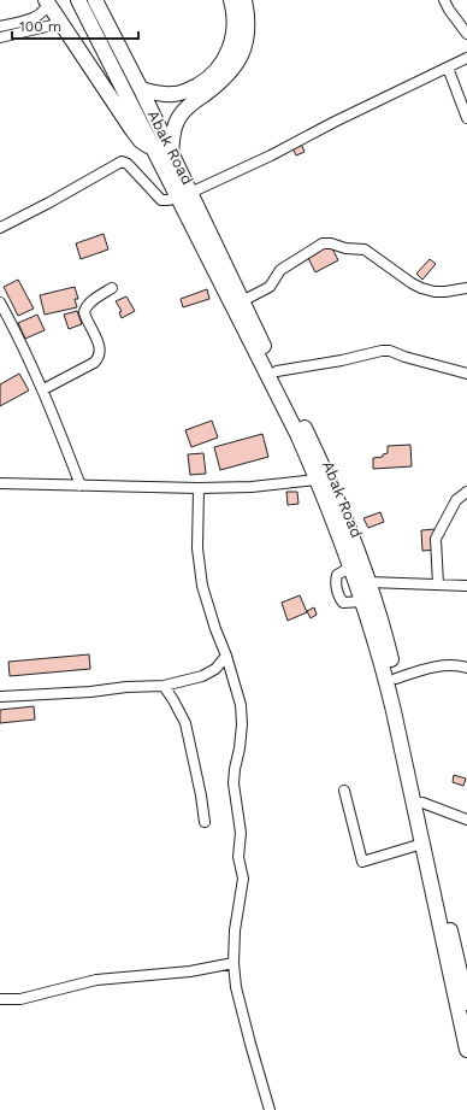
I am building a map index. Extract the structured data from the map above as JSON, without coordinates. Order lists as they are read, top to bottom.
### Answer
{
  "streets": {
    "highway": ["Abak Road"]
  },
  "scale_bar": "100 m"
}
